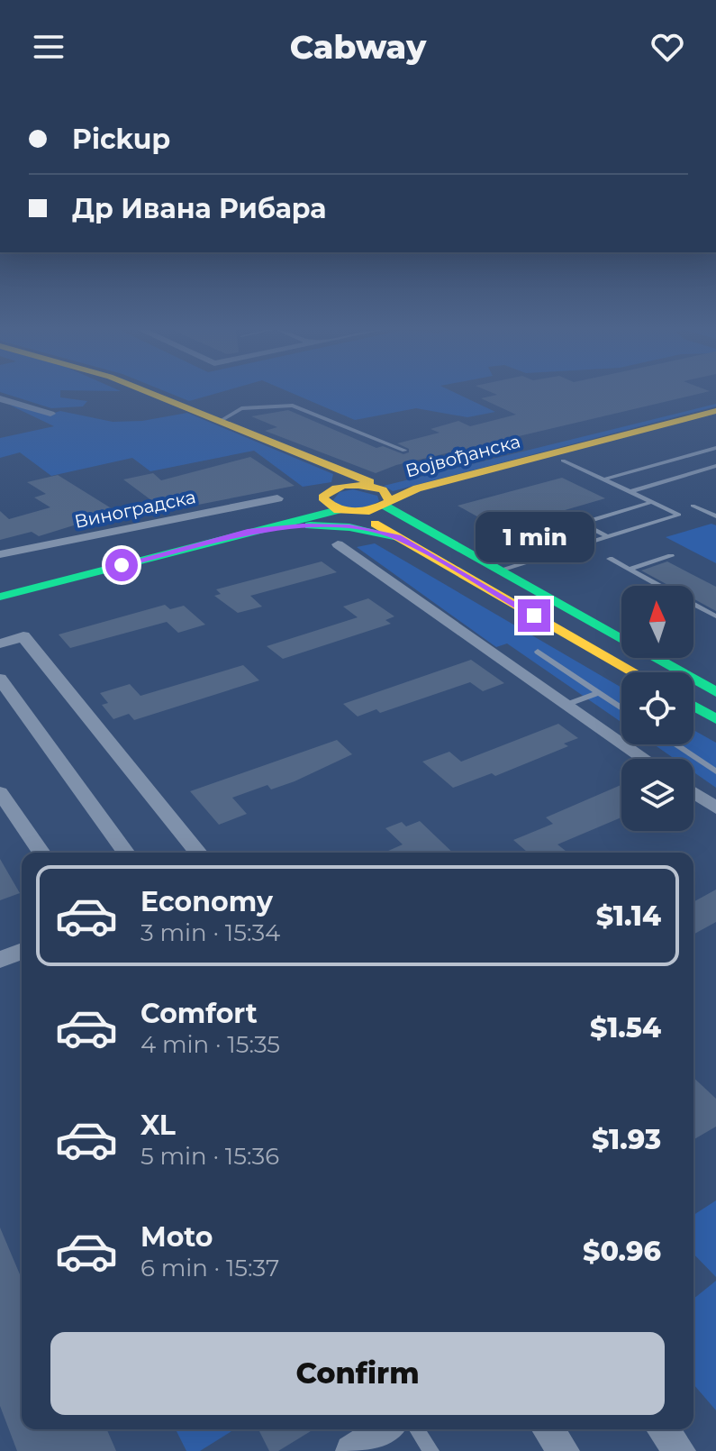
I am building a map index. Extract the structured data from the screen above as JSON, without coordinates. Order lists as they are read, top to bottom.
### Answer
{
  "streets": {
    "main road": ["Војвођанска"],
    "street": ["Виноградска"]
  },
  "north": "top",
  "page": {
    "header": "Cabway",
    "banner": ["Pickup", "Др Ивана Рибара"],
    "bubble": "1 min",
    "list": [
      {
        "name": "Economy",
        "note": "3 min · 15:34",
        "value": "$1.14"
      },
      {
        "name": "Comfort",
        "note": "4 min · 15:35",
        "value": "$1.54"
      },
      {
        "name": "XL",
        "note": "5 min · 15:36",
        "value": "$1.93"
      },
      {
        "name": "Moto",
        "note": "6 min · 15:37",
        "value": "$0.96"
      }
    ],
    "buttons": "Confirm"
  }
}
